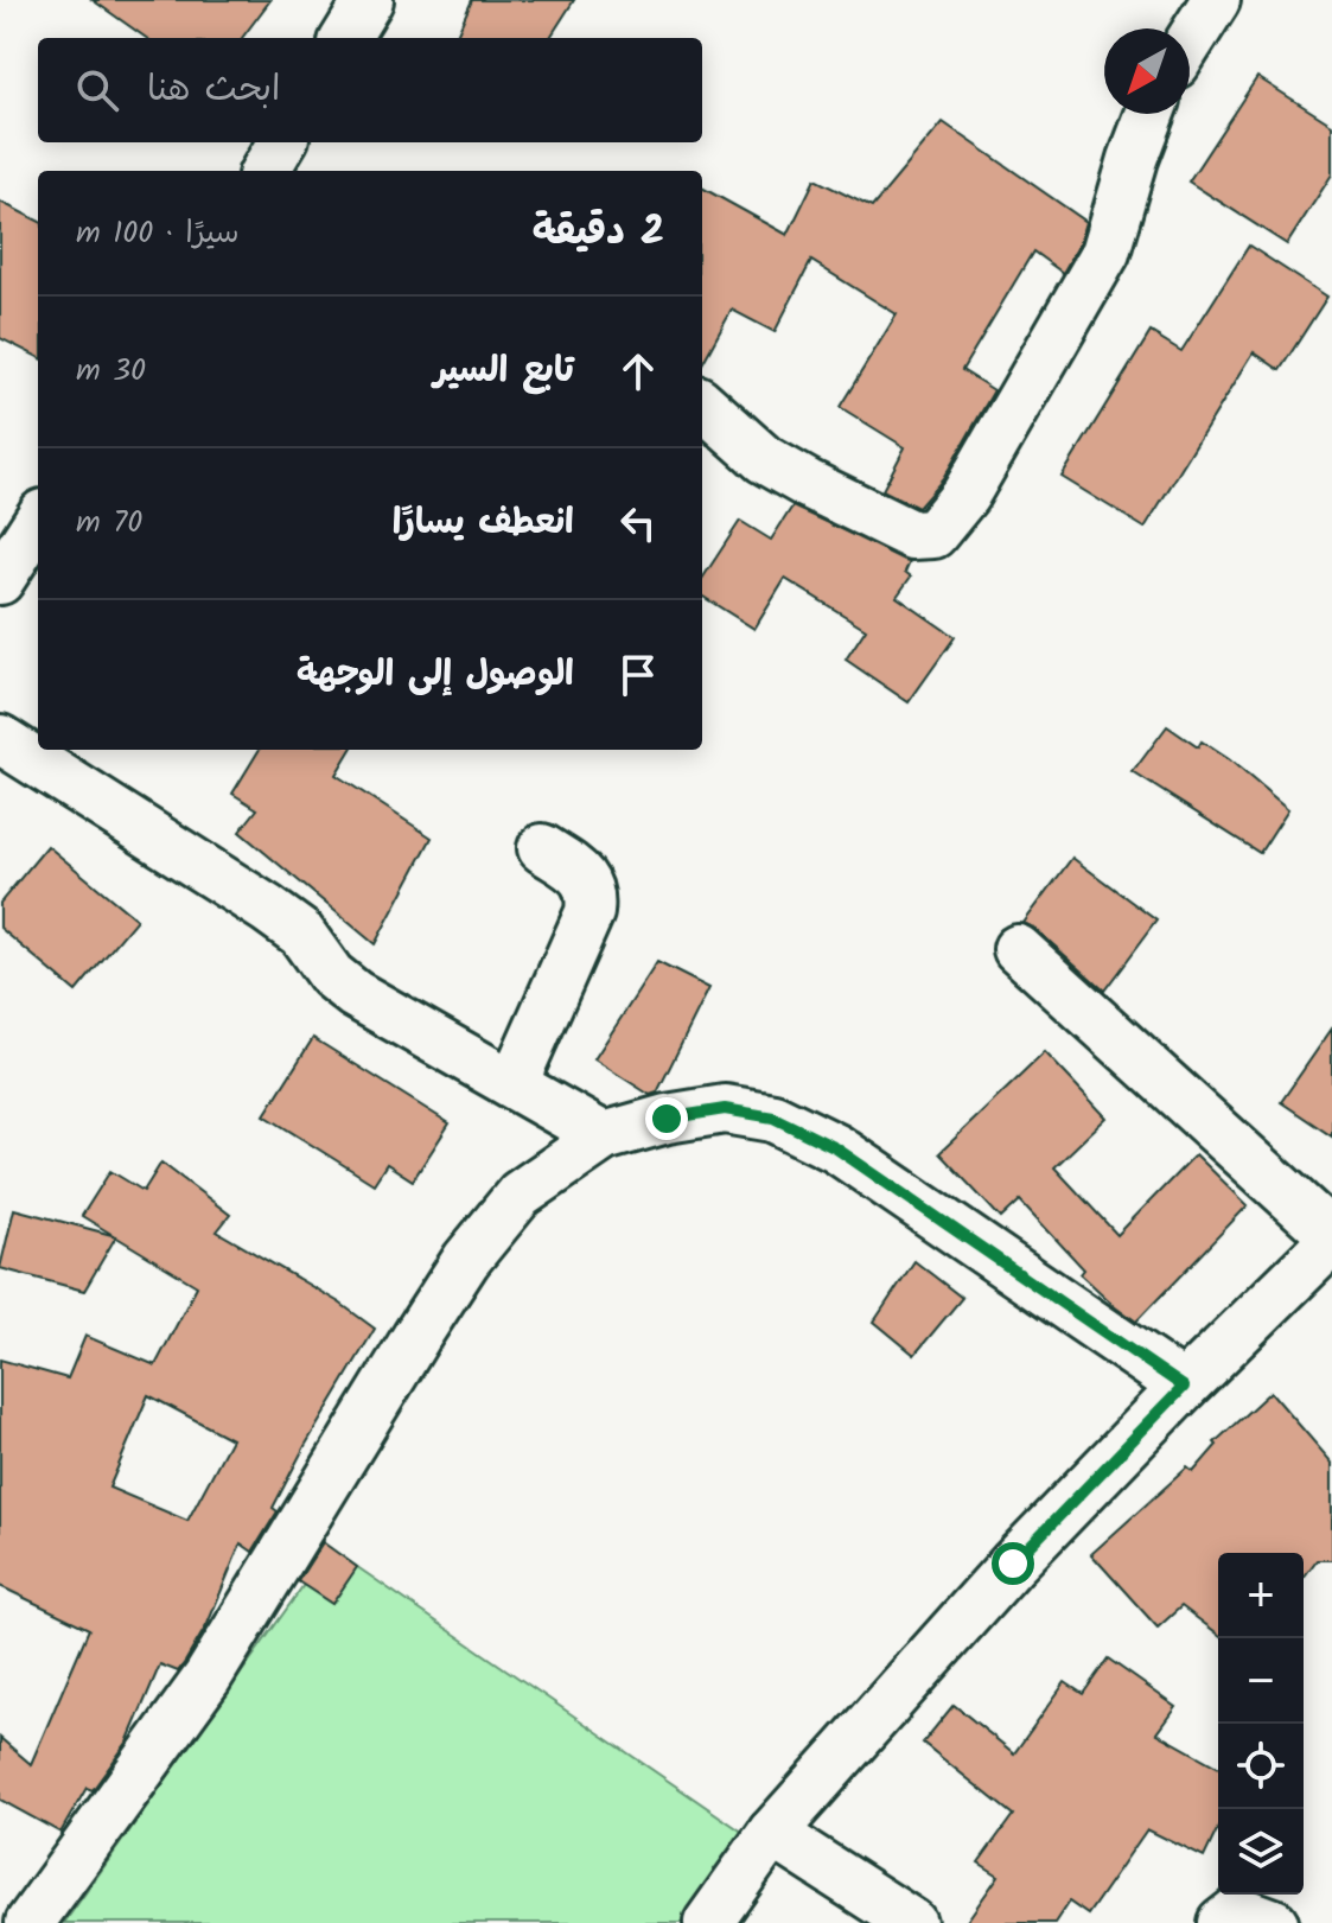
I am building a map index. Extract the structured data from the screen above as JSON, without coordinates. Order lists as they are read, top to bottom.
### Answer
{
  "north": "bottom left",
  "page": {
    "search": "ابحث هنا",
    "heading": ["2 دقيقة", "سيرًا · 100 m"],
    "list": [
      ["تابع السير", "30 m"],
      ["انعطف يسارًا", "70 m"],
      "الوصول إلى الوجهة"
    ],
    "map_buttons": ["+", "−"]
  }
}
